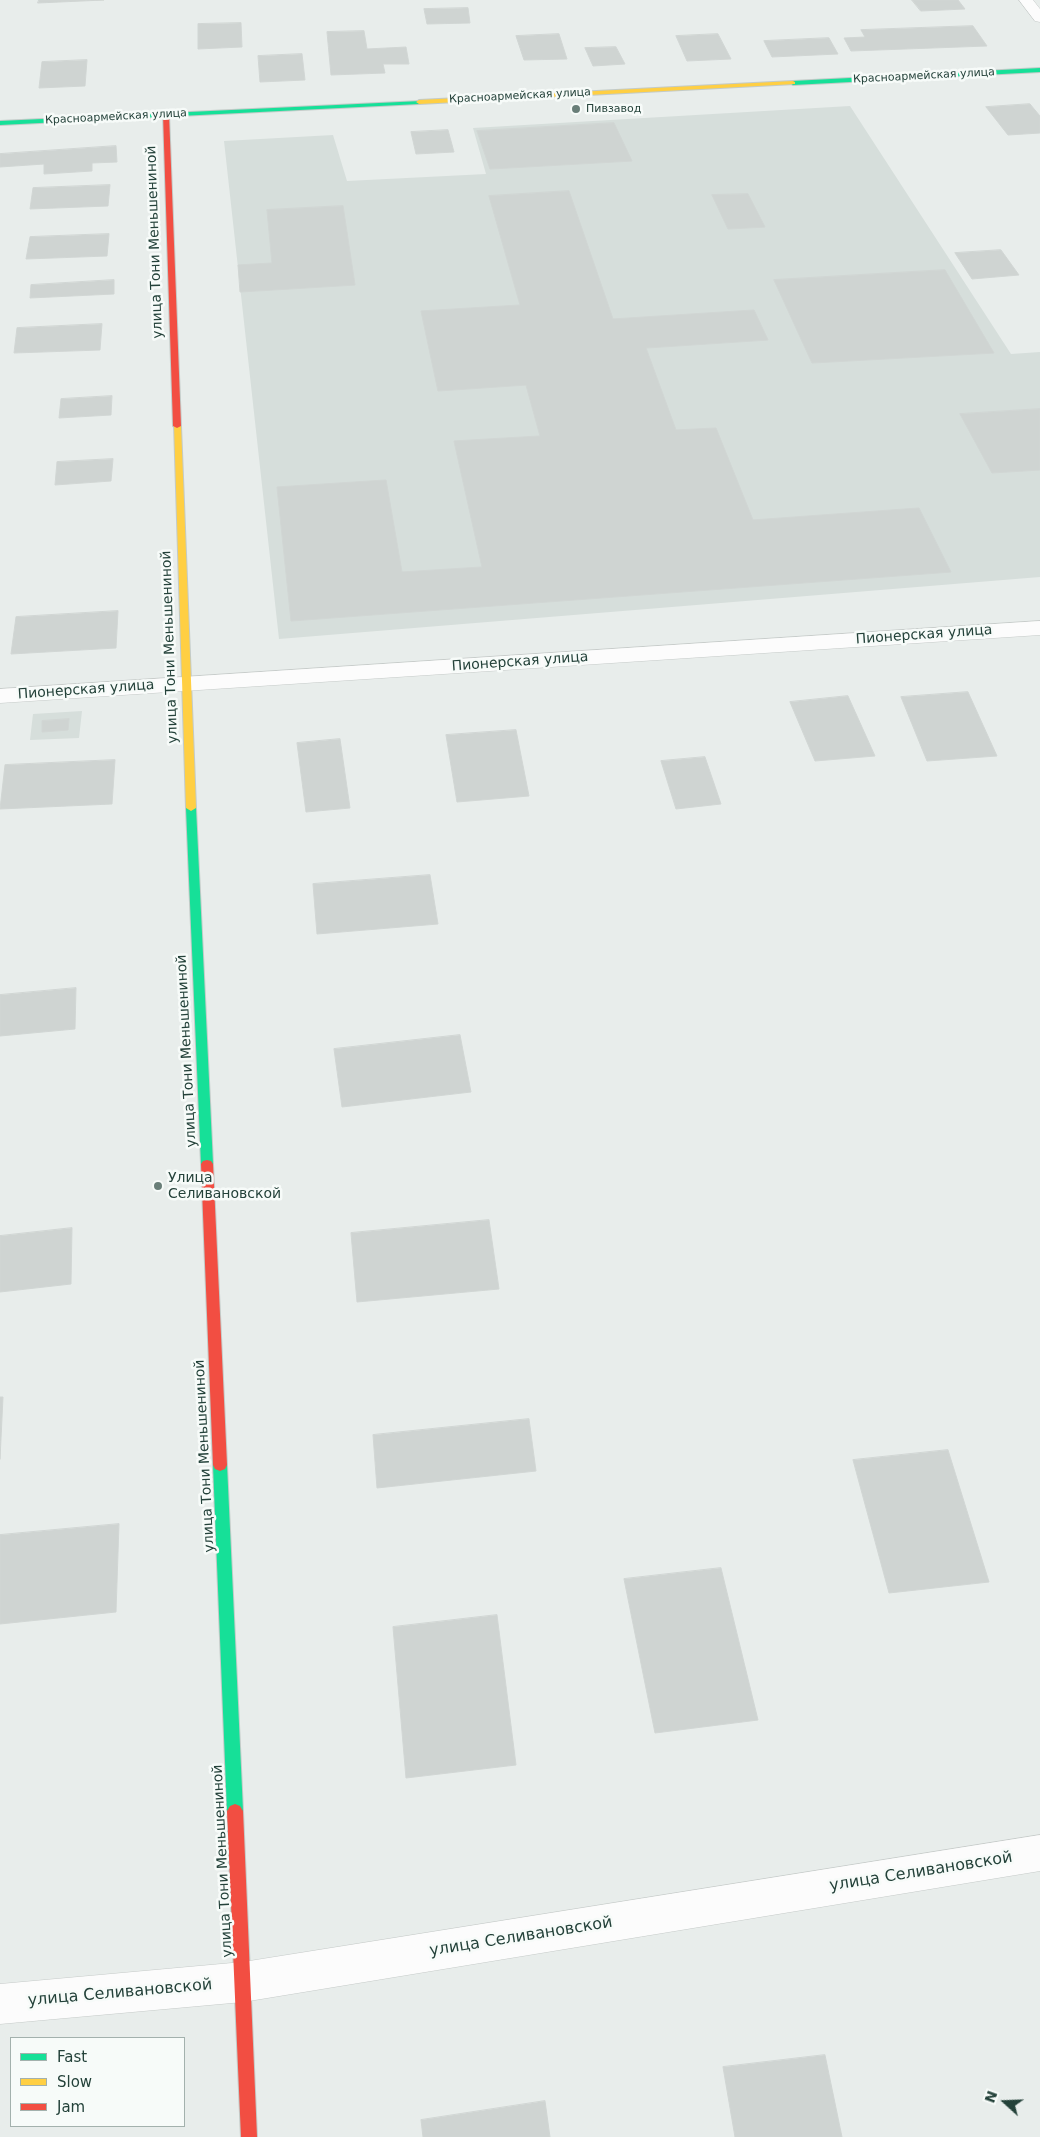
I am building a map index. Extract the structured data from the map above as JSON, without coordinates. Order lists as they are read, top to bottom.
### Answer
{
  "streets": {
    "street": [
      "Красноармейская улица",
      "улица Тони Меньшениной",
      "Пионерская улица",
      "улица Селивановской"
    ]
  },
  "crossings": [
    ["Красноармейская улица", "улица Тони Меньшениной"],
    ["улица Тони Меньшениной", "Пионерская улица"],
    ["улица Тони Меньшениной", "улица Селивановской"]
  ],
  "places": ["Пивзавод", "Улица Селивановской"],
  "legend": ["Fast", "Slow", "Jam"],
  "north": "left"
}
